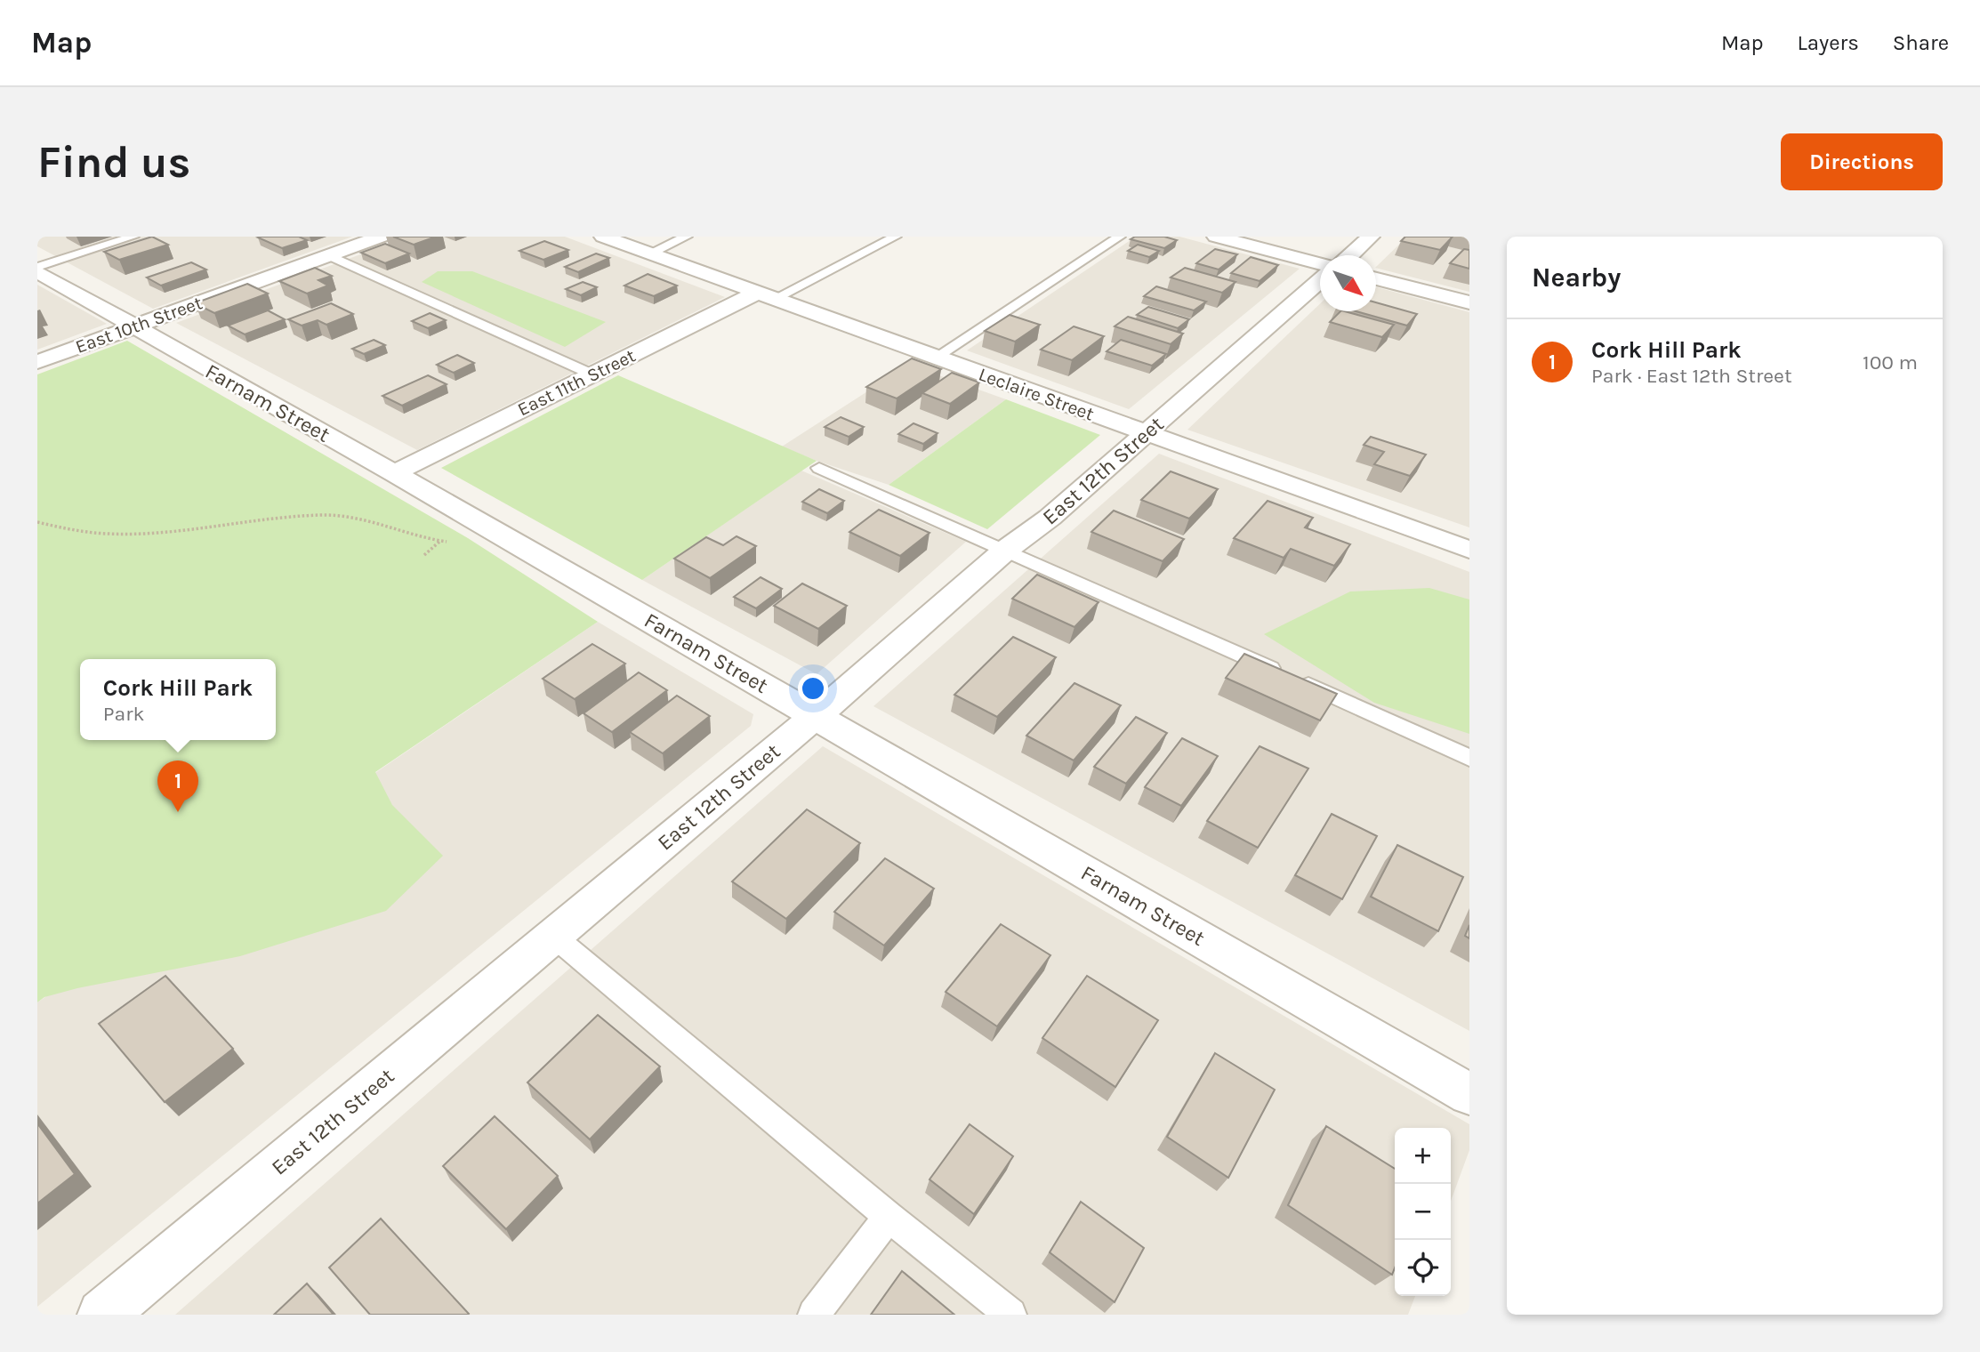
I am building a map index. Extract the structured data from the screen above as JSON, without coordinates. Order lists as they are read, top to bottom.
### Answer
{
  "streets": {
    "street": [
      "East 10th Street",
      "East 11th Street",
      "Leclaire Street",
      "Farnam Street",
      "East 12th Street"
    ]
  },
  "crossings": [
    ["East 10th Street", "Farnam Street"],
    ["East 11th Street", "Leclaire Street"],
    ["East 11th Street", "Farnam Street"],
    ["Leclaire Street", "East 12th Street"],
    ["Farnam Street", "East 12th Street"]
  ],
  "north": "bottom right",
  "page": {
    "header": "Map",
    "nav": ["Map", "Layers", "Share"],
    "buttons": "Directions",
    "title": "Find us",
    "heading": "Nearby",
    "list": [
      {
        "mark": "1",
        "name": "Cork Hill Park",
        "note": "Park · East 12th Street",
        "value": "100 m"
      }
    ],
    "popup": ["Cork Hill Park", "Park"],
    "pins": "1",
    "map_buttons": ["+", "−"]
  }
}
